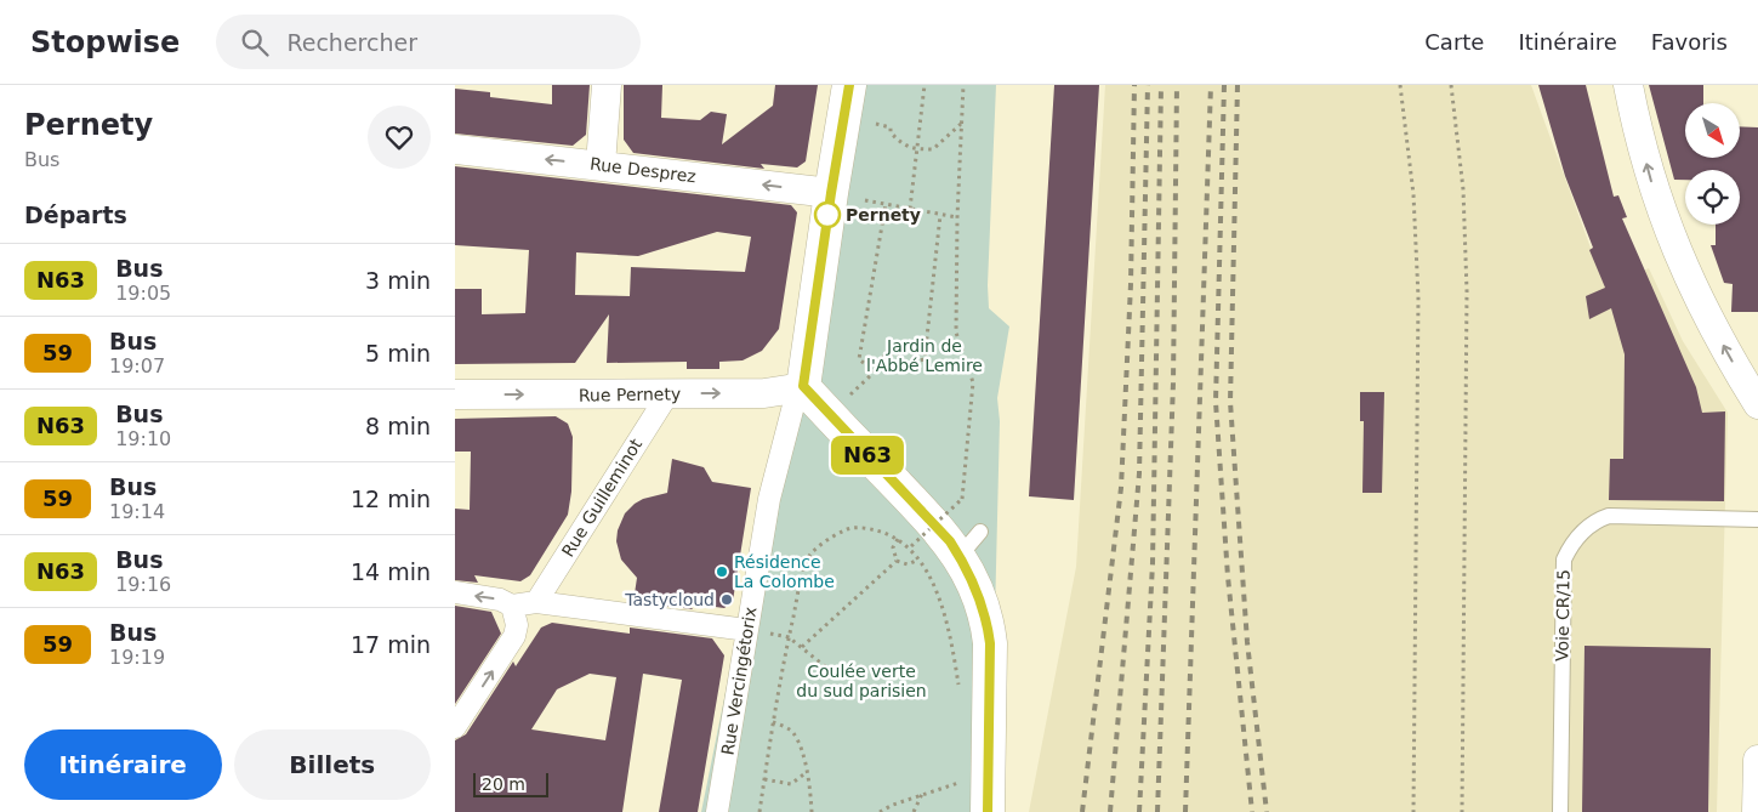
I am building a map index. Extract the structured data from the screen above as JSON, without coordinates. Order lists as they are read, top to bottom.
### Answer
{
  "streets": {
    "main road": ["Rue Vercingétorix"],
    "street": ["Rue Desprez", "Rue Pernety", "Rue Guilleminot"],
    "lane": ["Voie CR/15"]
  },
  "crossings": [
    ["Rue Desprez", "Rue Vercingétorix"],
    ["Rue Pernety", "Rue Guilleminot"],
    ["Rue Pernety", "Rue Vercingétorix"]
  ],
  "one_way": ["Rue Desprez"],
  "parks": ["Jardin de l'Abbé Lemire", "Coulée verte du sud parisien"],
  "places": ["Pernety", "Résidence La Colombe", "Tastycloud"],
  "lines": ["bus line N63"],
  "scale_bar": "20 m",
  "north": "bottom right",
  "page": {
    "header": "Stopwise",
    "search": "Rechercher",
    "nav": ["Carte", "Itinéraire", "Favoris"],
    "heading": [
      ["Pernety", "Bus"],
      "Départs"
    ],
    "on_map": "N63",
    "list": [
      {
        "mark": "N63",
        "name": "Bus",
        "note": "19:05",
        "value": "3 min"
      },
      {
        "mark": "59",
        "name": "Bus",
        "note": "19:07",
        "value": "5 min"
      },
      {
        "mark": "N63",
        "name": "Bus",
        "note": "19:10",
        "value": "8 min"
      },
      {
        "mark": "59",
        "name": "Bus",
        "note": "19:14",
        "value": "12 min"
      },
      {
        "mark": "N63",
        "name": "Bus",
        "note": "19:16",
        "value": "14 min"
      },
      {
        "mark": "59",
        "name": "Bus",
        "note": "19:19",
        "value": "17 min"
      }
    ],
    "buttons": ["Itinéraire", "Billets"],
    "scale": "20 m"
  }
}
